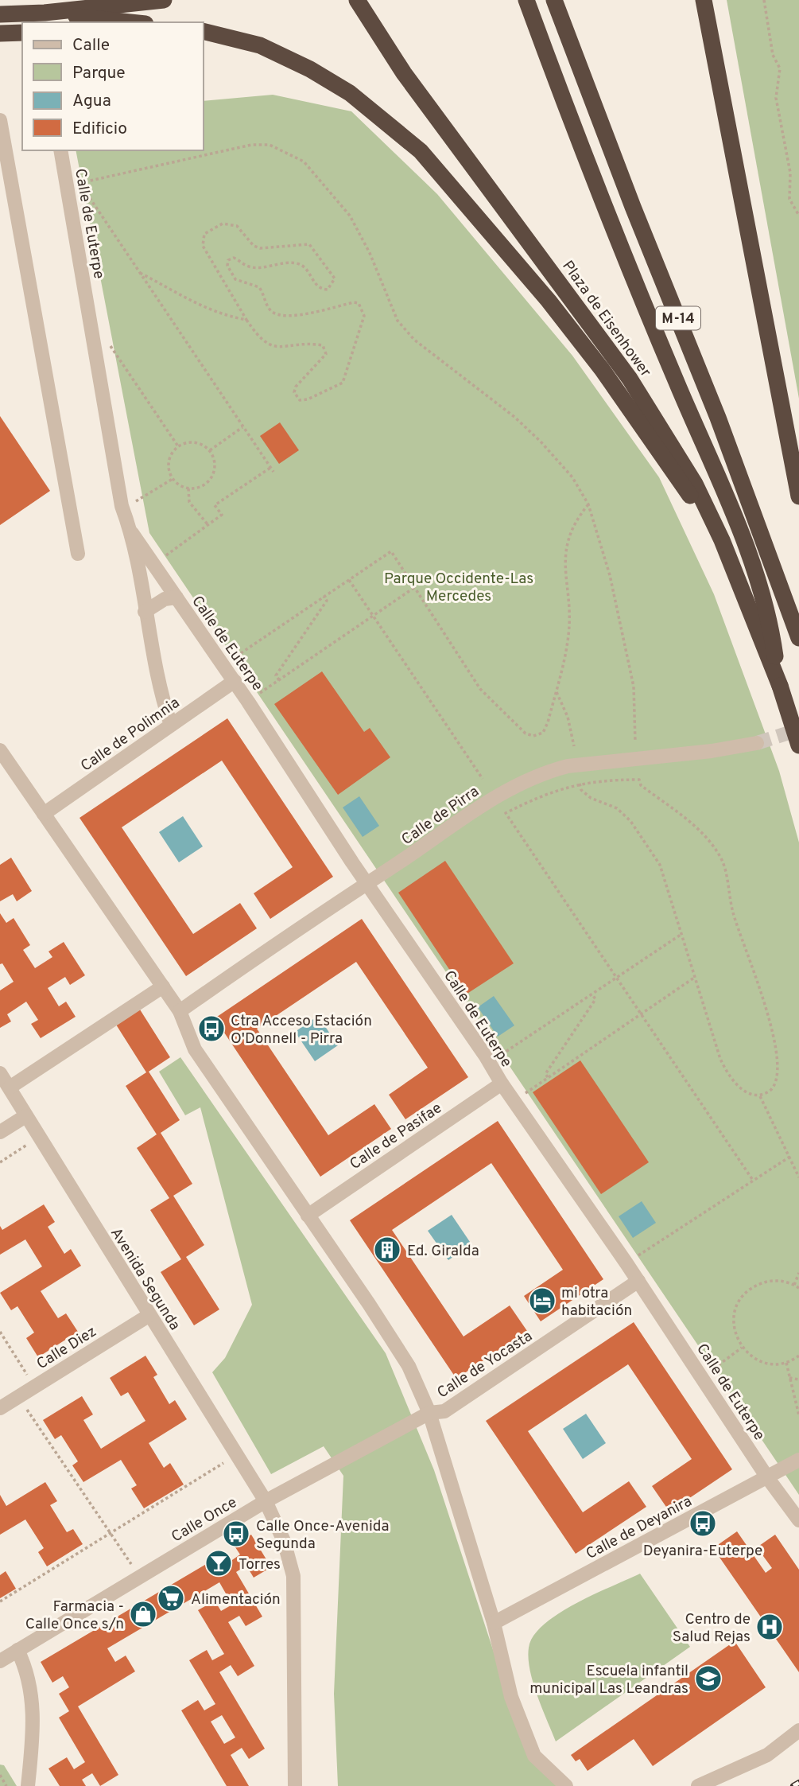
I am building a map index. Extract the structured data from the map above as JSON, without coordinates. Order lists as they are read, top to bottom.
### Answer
{
  "streets": {
    "highway": ["Plaza de Eisenhower", "M-14"],
    "street": [
      "Calle de Euterpe",
      "Calle de Polimnia",
      "Calle de Pirra",
      "Calle de Pasifae",
      "Avenida Segunda",
      "Calle Diez",
      "Calle de Yocasta",
      "Calle Once",
      "Calle de Deyanira"
    ]
  },
  "crossings": [
    ["Calle de Euterpe", "Calle de Polimnia"],
    ["Calle de Euterpe", "Calle de Pirra"],
    ["Calle de Euterpe", "Calle de Pasifae"],
    ["Calle de Euterpe", "Calle de Yocasta"],
    ["Calle de Euterpe", "Calle de Deyanira"],
    ["Plaza de Eisenhower", "M-14"],
    ["Avenida Segunda", "Calle Diez"],
    ["Avenida Segunda", "Calle Once"],
    ["Calle de Yocasta", "Calle Once"]
  ],
  "parks": ["Parque Occidente-Las Mercedes"],
  "places": {
    "bus stop": ["Ctra Acceso Estación O'Donnell - Pirra", "Deyanira-Euterpe", "Calle Once-Avenida Segunda"],
    "building": ["Ed. Giralda"],
    "hotel": ["mi otra habitación"],
    "bar": ["Torres"],
    "supermarket": ["Alimentación"],
    "shop": ["Farmacia - Calle Once s/n"],
    "hospital": ["Centro de Salud Rejas"],
    "school or university": ["Escuela infantil municipal Las Leandras"]
  },
  "legend": [
    "Calle",
    "Parque",
    "Agua",
    "Edificio"
  ]
}
